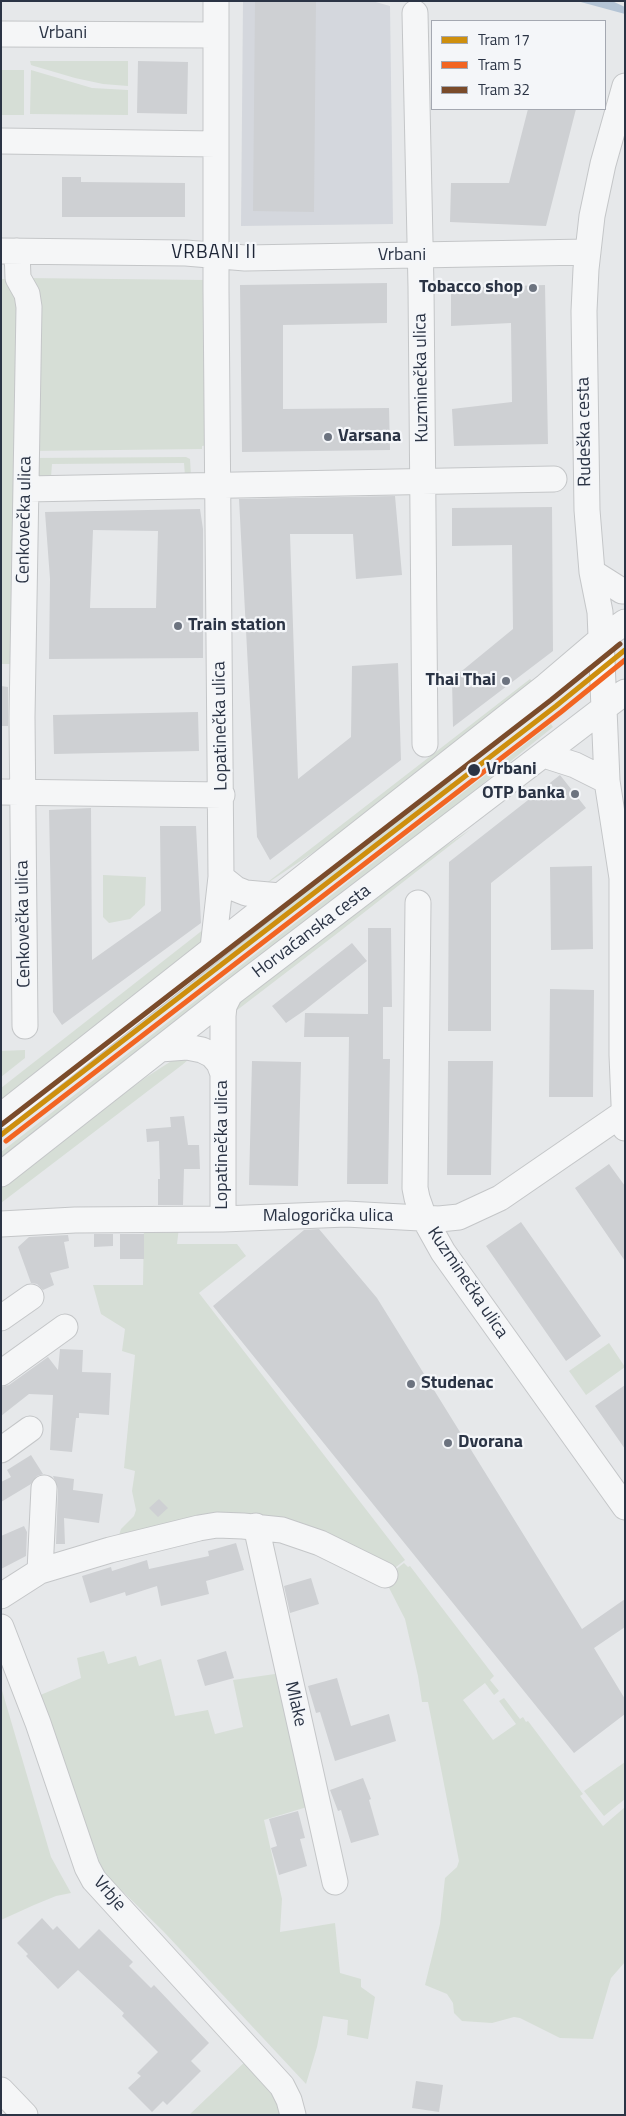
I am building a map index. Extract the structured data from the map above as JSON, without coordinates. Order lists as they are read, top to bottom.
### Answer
{
  "streets": {
    "street": [
      "Vrbani",
      "Kuzminečka ulica",
      "Rudeška cesta",
      "Cenkovečka ulica",
      "Lopatinečka ulica",
      "Horvaćanska cesta",
      "Malogorička ulica",
      "Mlake",
      "Vrbje"
    ]
  },
  "crossings": [
    ["Vrbani", "Kuzminečka ulica"],
    ["Vrbani", "Rudeška cesta"],
    ["Vrbani", "Cenkovečka ulica"],
    ["Vrbani", "Lopatinečka ulica"],
    ["Kuzminečka ulica", "Malogorička ulica"],
    ["Rudeška cesta", "Horvaćanska cesta"],
    ["Rudeška cesta", "Malogorička ulica"],
    ["Lopatinečka ulica", "Horvaćanska cesta"],
    ["Lopatinečka ulica", "Malogorička ulica"]
  ],
  "districts": ["VRBANI II"],
  "places": [
    "Tobacco shop",
    "Varsana",
    "Train station",
    "Thai Thai",
    "Vrbani",
    "OTP banka",
    "Studenac",
    "Dvorana"
  ],
  "lines": ["tram line 32", "tram line 17", "tram line 5"],
  "legend": ["Tram 17", "Tram 5", "Tram 32"]
}
